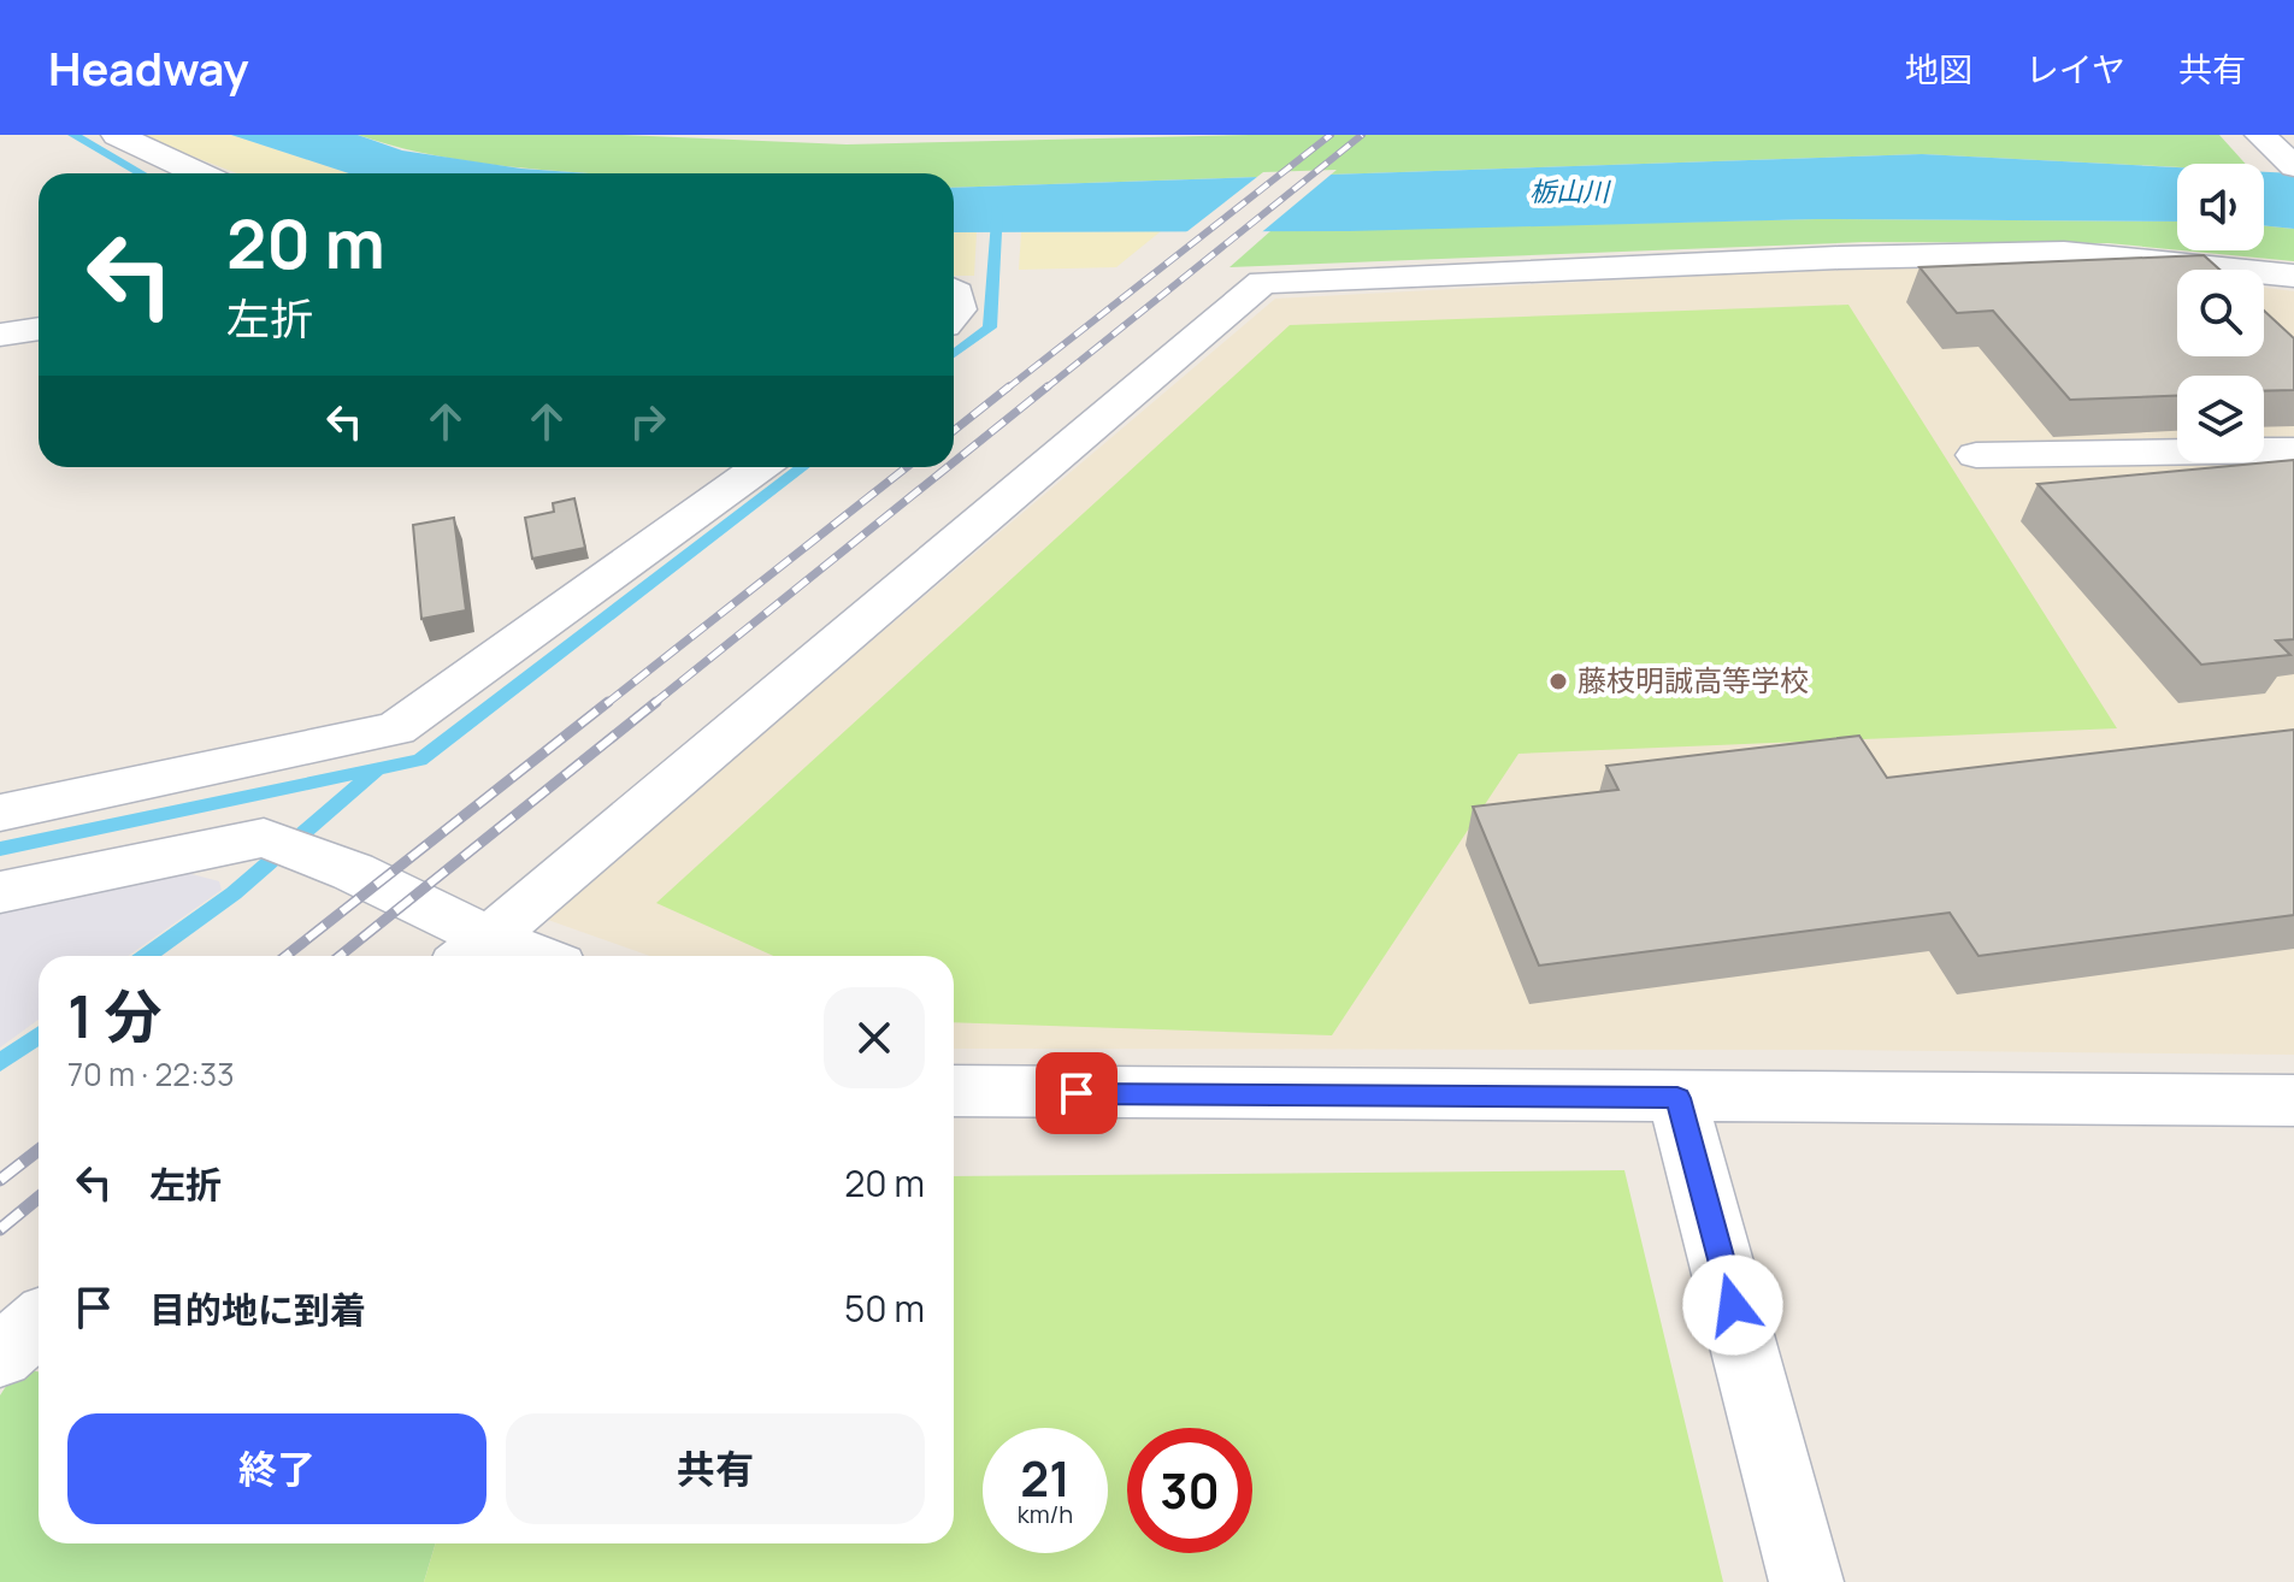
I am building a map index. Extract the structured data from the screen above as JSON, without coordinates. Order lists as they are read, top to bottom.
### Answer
{
  "water": ["栃山川"],
  "places": ["藤枝明誠高等学校"],
  "page": {
    "header": "Headway",
    "nav": ["地図", "レイヤ", "共有"],
    "turn": ["20 m", "左折"],
    "heading": ["1 分", "70 m · 22:33"],
    "list": [
      {
        "name": "左折",
        "value": "20 m"
      },
      {
        "name": "目的地に到着",
        "value": "50 m"
      }
    ],
    "buttons": ["終了", "共有"],
    "speed": "21 km/h",
    "limit": "30"
  }
}
